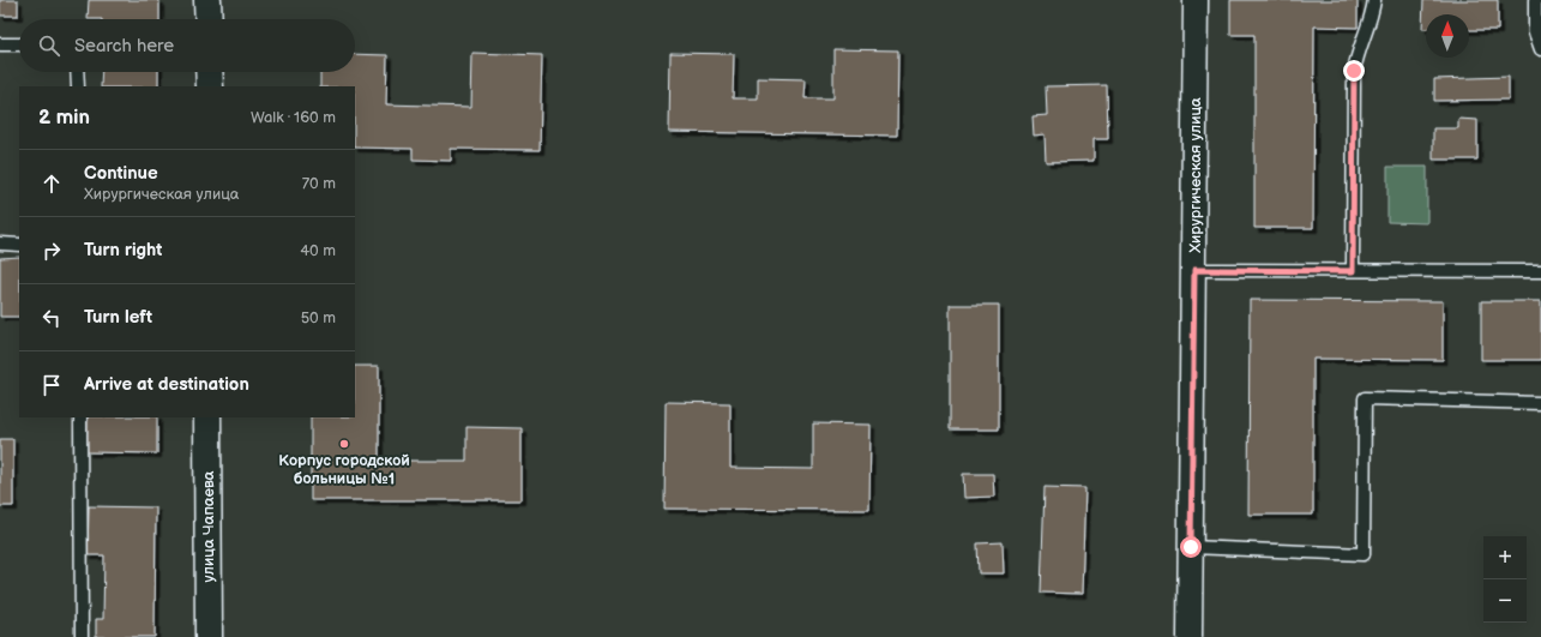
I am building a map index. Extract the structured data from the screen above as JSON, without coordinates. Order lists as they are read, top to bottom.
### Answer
{
  "streets": {
    "main road": ["улица Чапаева"],
    "street": ["Хирургическая улица"]
  },
  "places": ["Корпус городской больницы №1"],
  "north": "top",
  "page": {
    "search": "Search here",
    "heading": ["2 min", "Walk · 160 m"],
    "list": [
      ["Continue", "Хирургическая улица", "70 m"],
      ["Turn right", "40 m"],
      ["Turn left", "50 m"],
      "Arrive at destination"
    ],
    "map_buttons": ["+", "−"]
  }
}
